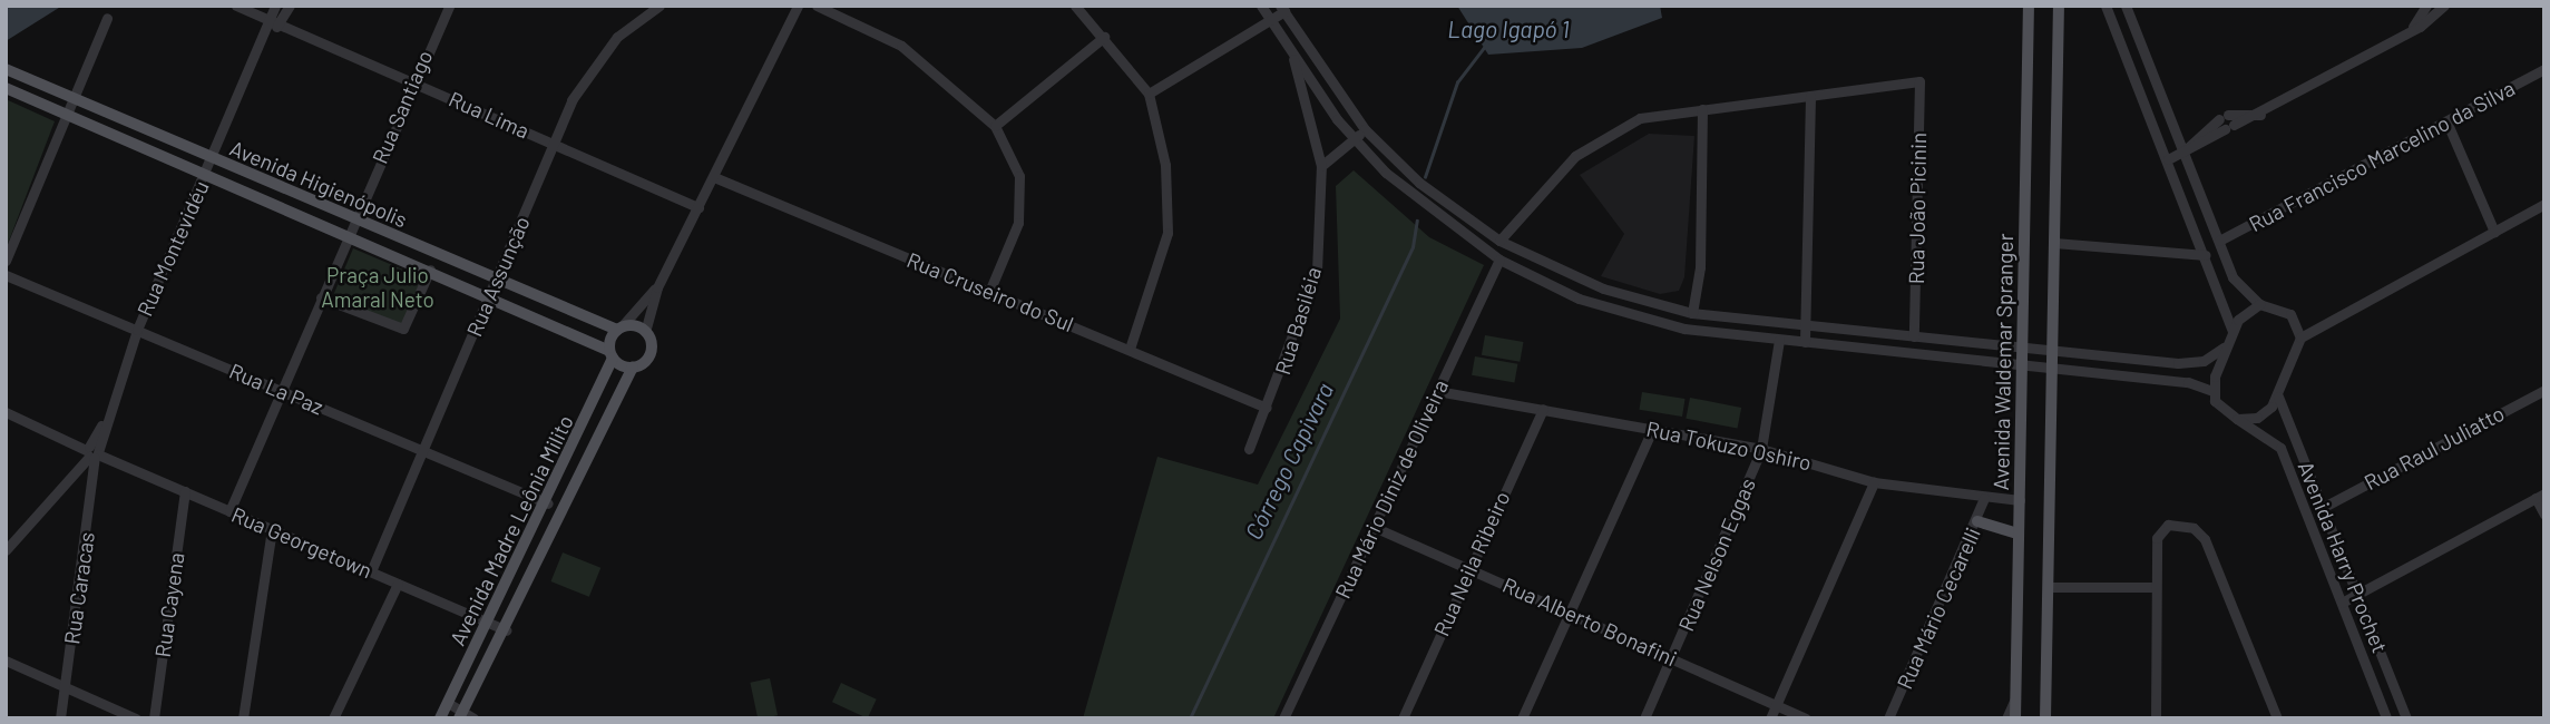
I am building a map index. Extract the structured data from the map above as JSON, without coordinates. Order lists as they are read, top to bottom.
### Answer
{
  "streets": {
    "main road": ["Avenida Higienópolis", "Avenida Waldemar Spranger", "Avenida Madre Leônia Milito"],
    "street": [
      "Rua Santiago",
      "Rua Lima",
      "Rua Francisco Marcelino da Silva",
      "Rua João Picinin",
      "Rua Montevidéu",
      "Rua Assunção",
      "Rua Cruseiro do Sul",
      "Rua Basiléia",
      "Rua La Paz",
      "Rua Tokuzo Oshiro",
      "Rua Raul Juliatto",
      "Rua Mário Diniz de Oliveira",
      "Rua Georgetown",
      "Rua Nelson Eggas",
      "Avenida Harry Prochet",
      "Rua Neila Ribeiro",
      "Rua Caracas",
      "Rua Cayena",
      "Rua Mário Cecarelli",
      "Rua Alberto Bonafini"
    ]
  },
  "crossings": [
    ["Rua Santiago", "Rua Lima"],
    ["Rua Santiago", "Avenida Higienópolis"],
    ["Rua Santiago", "Rua La Paz"],
    ["Rua Santiago", "Rua Georgetown"],
    ["Rua Lima", "Rua Montevidéu"],
    ["Rua Lima", "Rua Assunção"],
    ["Avenida Higienópolis", "Rua Montevidéu"],
    ["Avenida Higienópolis", "Rua Assunção"],
    ["Avenida Higienópolis", "Avenida Madre Leônia Milito"],
    ["Rua Montevidéu", "Rua La Paz"],
    ["Rua Montevidéu", "Rua Georgetown"],
    ["Rua Montevidéu", "Rua Caracas"],
    ["Rua Assunção", "Rua La Paz"],
    ["Rua Assunção", "Rua Georgetown"],
    ["Rua Cruseiro do Sul", "Rua Basiléia"],
    ["Avenida Waldemar Spranger", "Rua Tokuzo Oshiro"],
    ["Rua La Paz", "Avenida Madre Leônia Milito"],
    ["Rua Tokuzo Oshiro", "Rua Mário Diniz de Oliveira"],
    ["Rua Tokuzo Oshiro", "Rua Nelson Eggas"],
    ["Rua Tokuzo Oshiro", "Rua Neila Ribeiro"],
    ["Rua Tokuzo Oshiro", "Rua Mário Cecarelli"],
    ["Rua Raul Juliatto", "Avenida Harry Prochet"],
    ["Rua Mário Diniz de Oliveira", "Rua Alberto Bonafini"],
    ["Avenida Madre Leônia Milito", "Rua Georgetown"],
    ["Rua Georgetown", "Rua Caracas"],
    ["Rua Georgetown", "Rua Cayena"],
    ["Rua Nelson Eggas", "Rua Alberto Bonafini"],
    ["Rua Neila Ribeiro", "Rua Alberto Bonafini"]
  ],
  "water": ["Lago Igapó 1", "Córrego Capivara"],
  "parks": ["Praça Julio Amaral Neto"]
}
